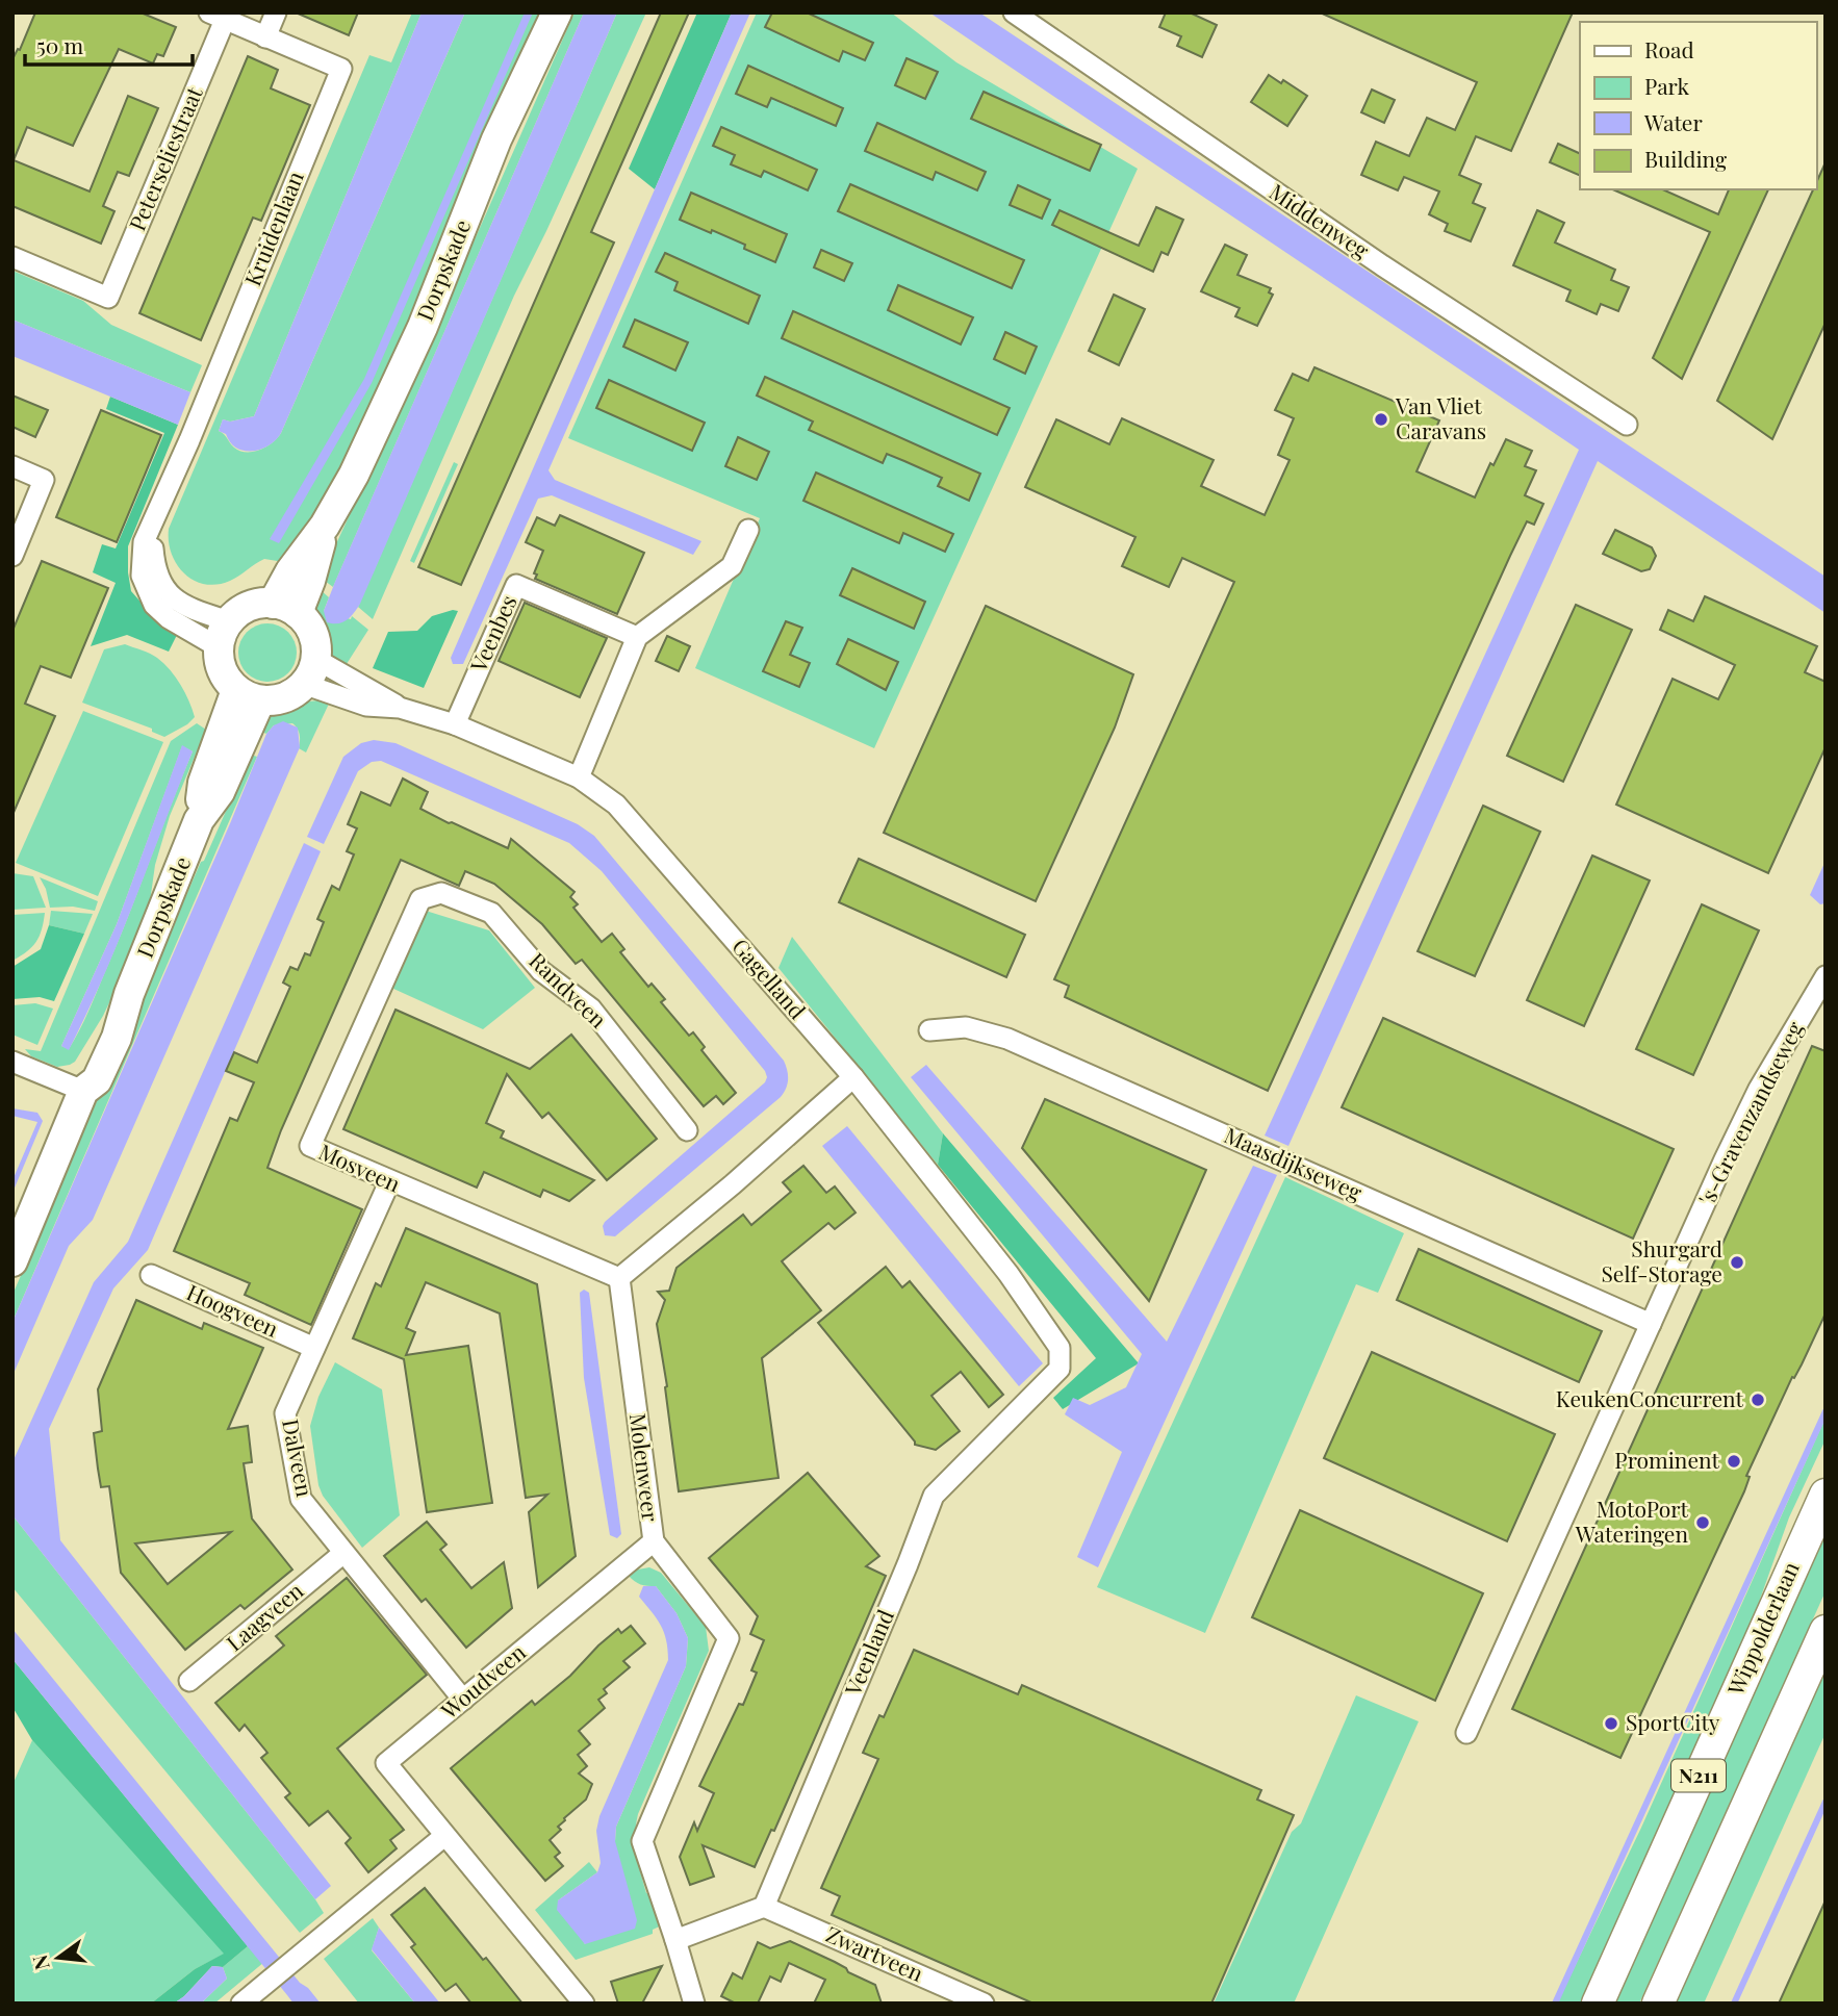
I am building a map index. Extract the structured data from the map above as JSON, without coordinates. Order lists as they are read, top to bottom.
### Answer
{
  "streets": {
    "main road": ["Dorpskade", "Wippolderlaan", "N211"],
    "street": [
      "Peterseliestraat",
      "Middenweg",
      "Kruidenlaan",
      "Veenbes",
      "Gagelland",
      "Randveen",
      "'s-Gravenzandseweg",
      "Maasdijkseweg",
      "Mosveen",
      "Hoogveen",
      "Dalveen",
      "Molenweer",
      "Laagveen",
      "Veenland",
      "Woudveen",
      "Zwartveen"
    ]
  },
  "crossings": [
    ["Peterseliestraat", "Kruidenlaan"],
    ["Kruidenlaan", "Dorpskade"],
    ["Kruidenlaan", "Gagelland"],
    ["Dorpskade", "Gagelland"],
    ["Veenbes", "Gagelland"],
    ["Gagelland", "Veenland"],
    ["Randveen", "Mosveen"],
    ["'s-Gravenzandseweg", "Maasdijkseweg"],
    ["Mosveen", "Dalveen"],
    ["Mosveen", "Molenweer"],
    ["Hoogveen", "Dalveen"],
    ["Dalveen", "Laagveen"],
    ["Dalveen", "Woudveen"],
    ["Molenweer", "Woudveen"],
    ["Veenland", "Zwartveen"]
  ],
  "places": [
    "Van Vliet Caravans",
    "Shurgard Self-Storage",
    "KeukenConcurrent",
    "Prominent",
    "MotoPort Wateringen",
    "SportCity"
  ],
  "legend": [
    "Road",
    "Park",
    "Water",
    "Building"
  ],
  "scale_bar": "50 m",
  "north": "left"
}
